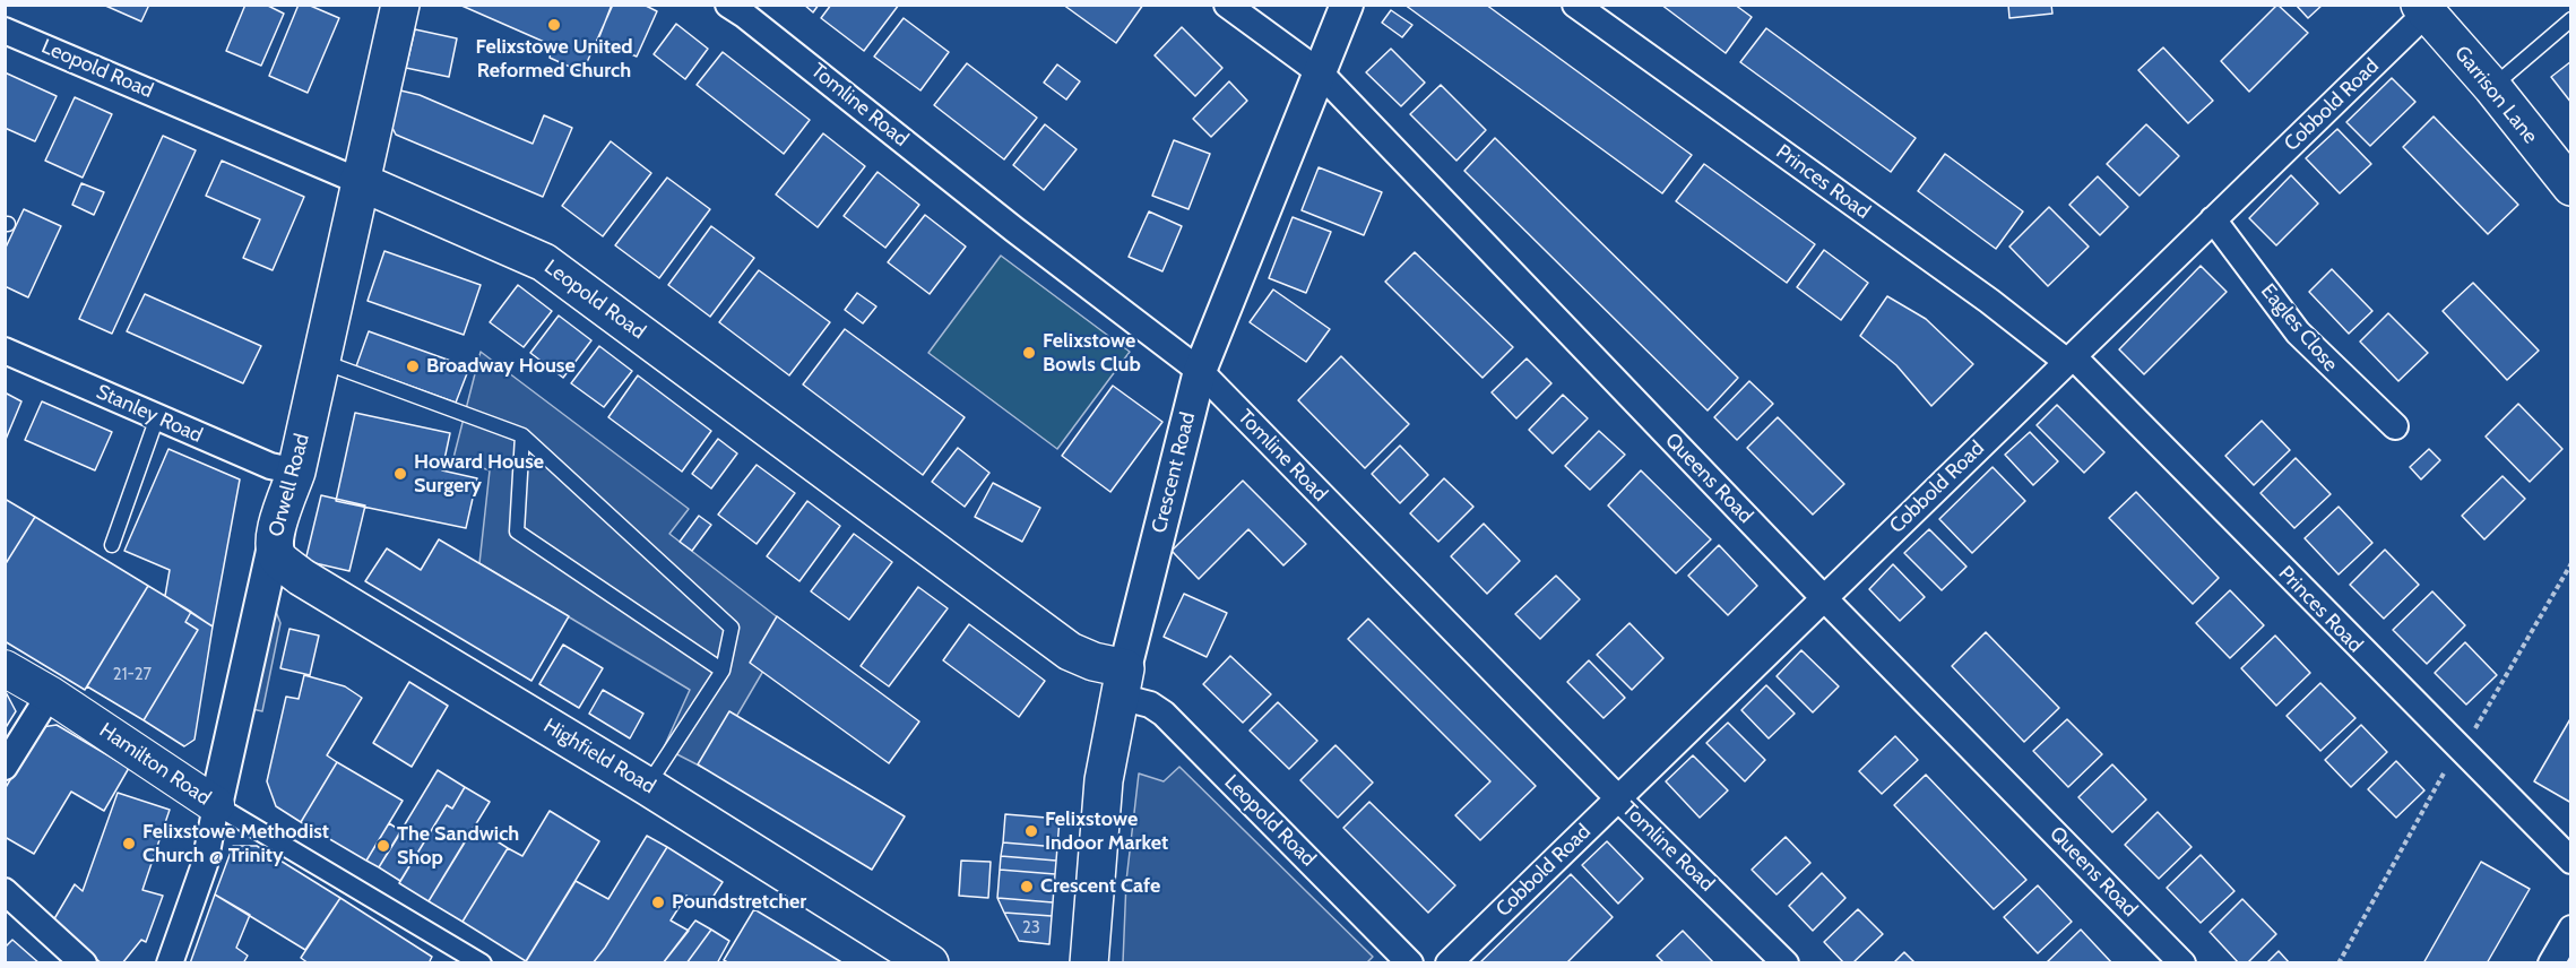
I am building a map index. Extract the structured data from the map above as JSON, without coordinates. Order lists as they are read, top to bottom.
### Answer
{
  "streets": {
    "main road": [
      "Leopold Road",
      "Garrison Lane",
      "Crescent Road",
      "Orwell Road",
      "Highfield Road",
      "Hamilton Road"
    ],
    "street": [
      "Tomline Road",
      "Cobbold Road",
      "Princes Road",
      "Eagles Close",
      "Stanley Road",
      "Queens Road"
    ]
  },
  "crossings": [
    ["Leopold Road", "Crescent Road"],
    ["Leopold Road", "Orwell Road"],
    ["Garrison Lane", "Cobbold Road"],
    ["Tomline Road", "Cobbold Road"],
    ["Tomline Road", "Crescent Road"],
    ["Cobbold Road", "Princes Road"],
    ["Cobbold Road", "Eagles Close"],
    ["Cobbold Road", "Queens Road"],
    ["Stanley Road", "Orwell Road"],
    ["Crescent Road", "Queens Road"],
    ["Orwell Road", "Highfield Road"],
    ["Orwell Road", "Hamilton Road"]
  ],
  "places": [
    "Felixstowe United Reformed Church",
    "Felixstowe Bowls Club",
    "Broadway House",
    "Howard House Surgery",
    "Felixstowe Indoor Market",
    "Felixstowe Methodist Church @ Trinity",
    "The Sandwich Shop",
    "Crescent Cafe",
    "Poundstretcher"
  ],
  "house_numbers": ["21-27", "23"]
}
